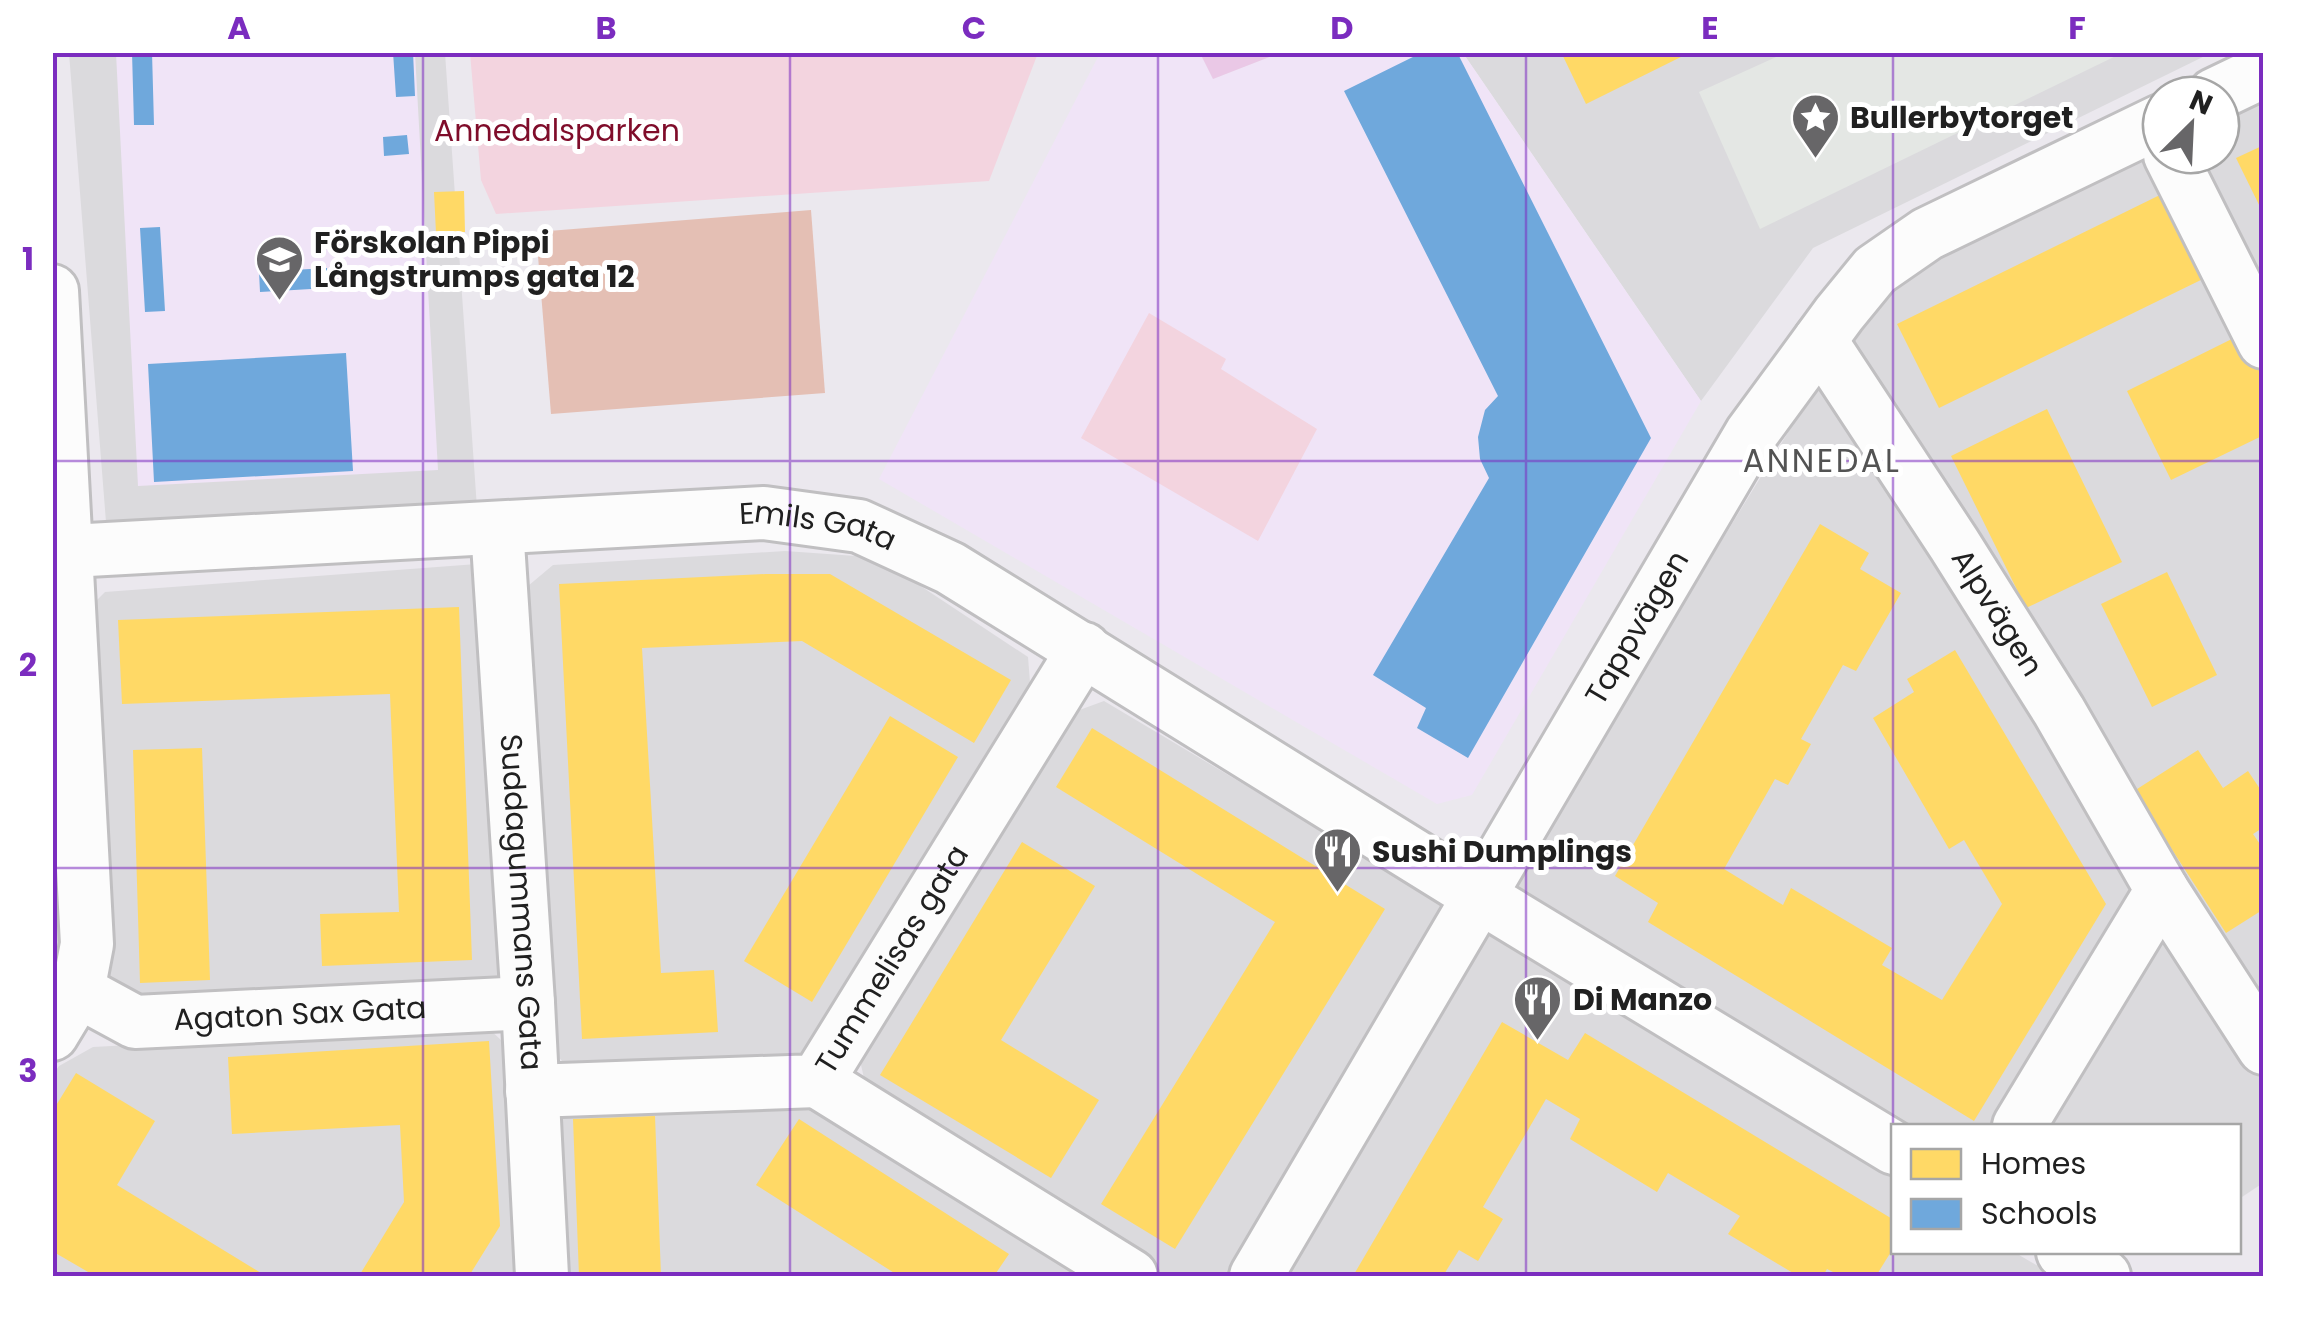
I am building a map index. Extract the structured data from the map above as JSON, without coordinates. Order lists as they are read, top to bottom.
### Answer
{
  "streets": {
    "street": [
      "Emils Gata",
      "Alpvägen",
      "Tappvägen",
      "Suddagummans Gata",
      "Tummelisas gata",
      "Agaton Sax Gata"
    ]
  },
  "crossings": [
    ["Emils Gata", "Tappvägen"],
    ["Emils Gata", "Suddagummans Gata"],
    ["Emils Gata", "Tummelisas gata"],
    ["Alpvägen", "Tappvägen"],
    ["Suddagummans Gata", "Tummelisas gata"],
    ["Suddagummans Gata", "Agaton Sax Gata"]
  ],
  "districts": ["ANNEDAL"],
  "parks": ["Annedalsparken"],
  "places": {
    "place": ["Bullerbytorget"],
    "school or university": ["Förskolan Pippi Långstrumps gata 12"],
    "restaurant": ["Sushi Dumplings", "Di Manzo"]
  },
  "legend": ["Homes", "Schools"],
  "north": "top right",
  "grid": {
    "columns": [
      "A",
      "B",
      "C",
      "D",
      "E",
      "F"
    ],
    "rows": ["1", "2", "3"]
  }
}
